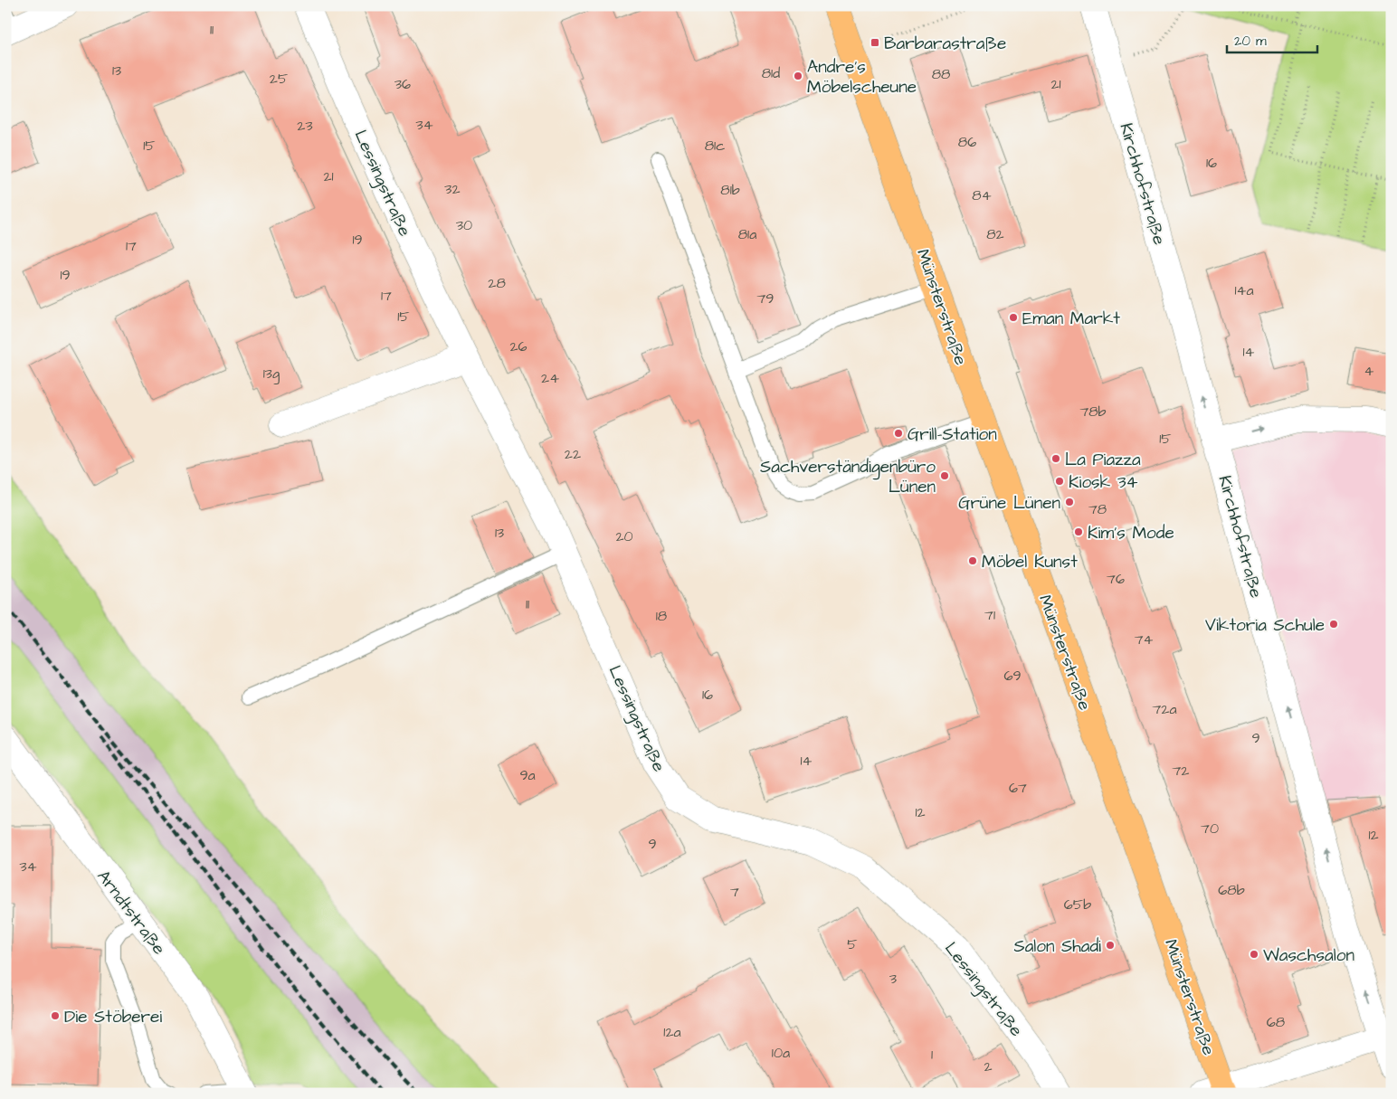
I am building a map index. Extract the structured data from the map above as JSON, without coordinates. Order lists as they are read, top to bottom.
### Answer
{
  "streets": {
    "main road": ["Münsterstraße"],
    "street": ["Lessingstraße", "Kirchhofstraße", "Arndtstraße"]
  },
  "one_way": ["Kirchhofstraße"],
  "places": {
    "transit": ["Barbarastraße"],
    "other": [
      "Andre's Möbelscheune",
      "Eman Markt",
      "Grill-Station",
      "La Piazza",
      "Sachverständigenbüro Lünen",
      "Kiosk 34",
      "Grüne Lünen",
      "Kim's Mode",
      "Möbel Kunst",
      "Viktoria Schule",
      "Salon Shadi",
      "Waschsalon",
      "Die Stöberei"
    ]
  },
  "house_numbers": [
    "11",
    "13",
    "81d",
    "88",
    "25",
    "36",
    "21",
    "34",
    "23",
    "86",
    "15",
    "81c",
    "16",
    "21",
    "32",
    "81b",
    "84",
    "30",
    "81a",
    "82",
    "19",
    "17",
    "19",
    "28",
    "14a",
    "17",
    "79",
    "15",
    "26",
    "14",
    "4",
    "13g",
    "24",
    "78b",
    "15",
    "22",
    "78",
    "13",
    "20",
    "76",
    "11",
    "71",
    "18",
    "74",
    "69",
    "16",
    "72a",
    "9",
    "14",
    "72",
    "9a",
    "67",
    "12",
    "70",
    "12",
    "9",
    "34",
    "68b",
    "7",
    "65b",
    "5",
    "3",
    "68",
    "12a",
    "10a",
    "1",
    "2"
  ],
  "scale_bar": "20 m"
}
